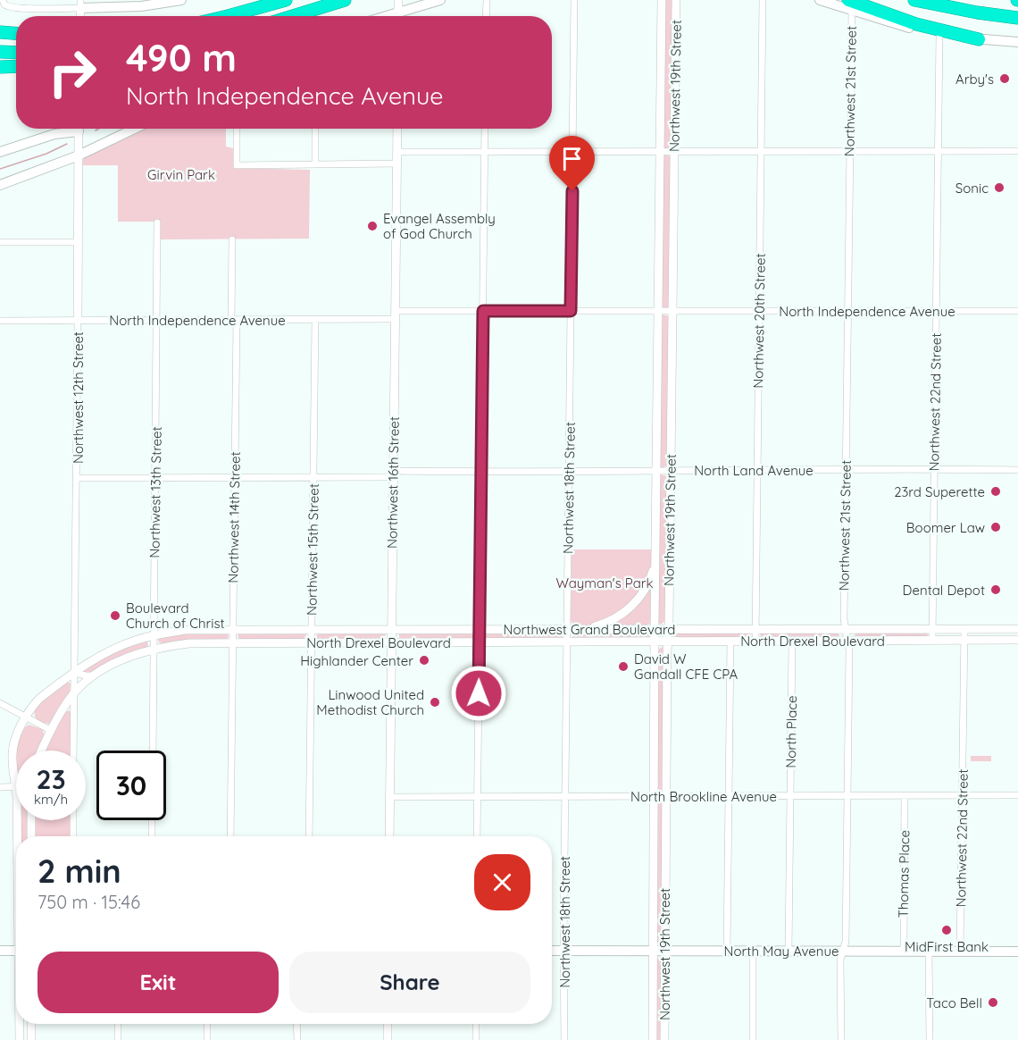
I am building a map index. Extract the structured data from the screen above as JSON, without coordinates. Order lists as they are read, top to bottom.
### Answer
{
  "streets": {
    "main road": ["North May Avenue"],
    "street": [
      "Northwest 19th Street",
      "Northwest 21st Street",
      "North Independence Avenue",
      "Northwest 20th Street",
      "Northwest 12th Street",
      "Northwest 22nd Street",
      "North Land Avenue",
      "Northwest 16th Street",
      "Northwest 18th Street",
      "Northwest 13th Street",
      "Northwest 14th Street",
      "Northwest 15th Street",
      "Northwest Grand Boulevard",
      "North Drexel Boulevard",
      "North Place",
      "North Brookline Avenue",
      "Thomas Place"
    ]
  },
  "crossings": [
    ["Northwest 19th Street", "North Independence Avenue"],
    ["Northwest 19th Street", "North Land Avenue"],
    ["Northwest 19th Street", "Northwest Grand Boulevard"],
    ["Northwest 19th Street", "North Drexel Boulevard"],
    ["Northwest 19th Street", "North Brookline Avenue"],
    ["Northwest 19th Street", "North May Avenue"],
    ["Northwest 21st Street", "North Independence Avenue"],
    ["Northwest 21st Street", "North Land Avenue"],
    ["Northwest 21st Street", "Northwest Grand Boulevard"],
    ["Northwest 21st Street", "North Drexel Boulevard"],
    ["Northwest 21st Street", "North Brookline Avenue"],
    ["Northwest 21st Street", "North May Avenue"],
    ["North Independence Avenue", "Northwest 20th Street"],
    ["North Independence Avenue", "Northwest 12th Street"],
    ["North Independence Avenue", "Northwest 22nd Street"],
    ["North Independence Avenue", "Northwest 16th Street"],
    ["North Independence Avenue", "Northwest 18th Street"],
    ["North Independence Avenue", "Northwest 13th Street"],
    ["North Independence Avenue", "Northwest 14th Street"],
    ["North Independence Avenue", "Northwest 15th Street"],
    ["Northwest 20th Street", "North Land Avenue"],
    ["Northwest 20th Street", "Northwest Grand Boulevard"],
    ["Northwest 20th Street", "North Drexel Boulevard"],
    ["Northwest 12th Street", "North Land Avenue"],
    ["Northwest 12th Street", "Northwest Grand Boulevard"],
    ["Northwest 12th Street", "North Drexel Boulevard"],
    ["Northwest 22nd Street", "North Land Avenue"],
    ["Northwest 22nd Street", "Northwest Grand Boulevard"],
    ["Northwest 22nd Street", "North Drexel Boulevard"],
    ["Northwest 22nd Street", "North Brookline Avenue"],
    ["Northwest 22nd Street", "North May Avenue"],
    ["North Land Avenue", "Northwest 16th Street"],
    ["North Land Avenue", "Northwest 18th Street"],
    ["North Land Avenue", "Northwest 13th Street"],
    ["North Land Avenue", "Northwest 14th Street"],
    ["North Land Avenue", "Northwest 15th Street"],
    ["Northwest 16th Street", "Northwest Grand Boulevard"],
    ["Northwest 16th Street", "North Drexel Boulevard"],
    ["Northwest 16th Street", "North Brookline Avenue"],
    ["Northwest 18th Street", "Northwest Grand Boulevard"],
    ["Northwest 18th Street", "North Drexel Boulevard"],
    ["Northwest 18th Street", "North Brookline Avenue"],
    ["Northwest 18th Street", "North May Avenue"],
    ["Northwest 13th Street", "Northwest Grand Boulevard"],
    ["Northwest 13th Street", "North Drexel Boulevard"],
    ["Northwest 14th Street", "Northwest Grand Boulevard"],
    ["Northwest 14th Street", "North Drexel Boulevard"],
    ["Northwest 15th Street", "Northwest Grand Boulevard"],
    ["Northwest 15th Street", "North Drexel Boulevard"],
    ["North Drexel Boulevard", "North Place"],
    ["North Place", "North Brookline Avenue"],
    ["North Place", "North May Avenue"],
    ["North Brookline Avenue", "Thomas Place"],
    ["Thomas Place", "North May Avenue"]
  ],
  "parks": ["Girvin Park", "Wayman's Park"],
  "places": [
    "Arby's",
    "Sonic",
    "Evangel Assembly of God Church",
    "23rd Superette",
    "Boomer Law",
    "Dental Depot",
    "Boulevard Church of Christ",
    "Highlander Center",
    "David W Gandall CFE CPA",
    "Linwood United Methodist Church",
    "MidFirst Bank",
    "Taco Bell"
  ],
  "page": {
    "turn": ["490 m", "North Independence Avenue"],
    "speed": "23 km/h",
    "limit": "30",
    "heading": ["2 min", "750 m · 15:46"],
    "buttons": ["Exit", "Share"]
  }
}
